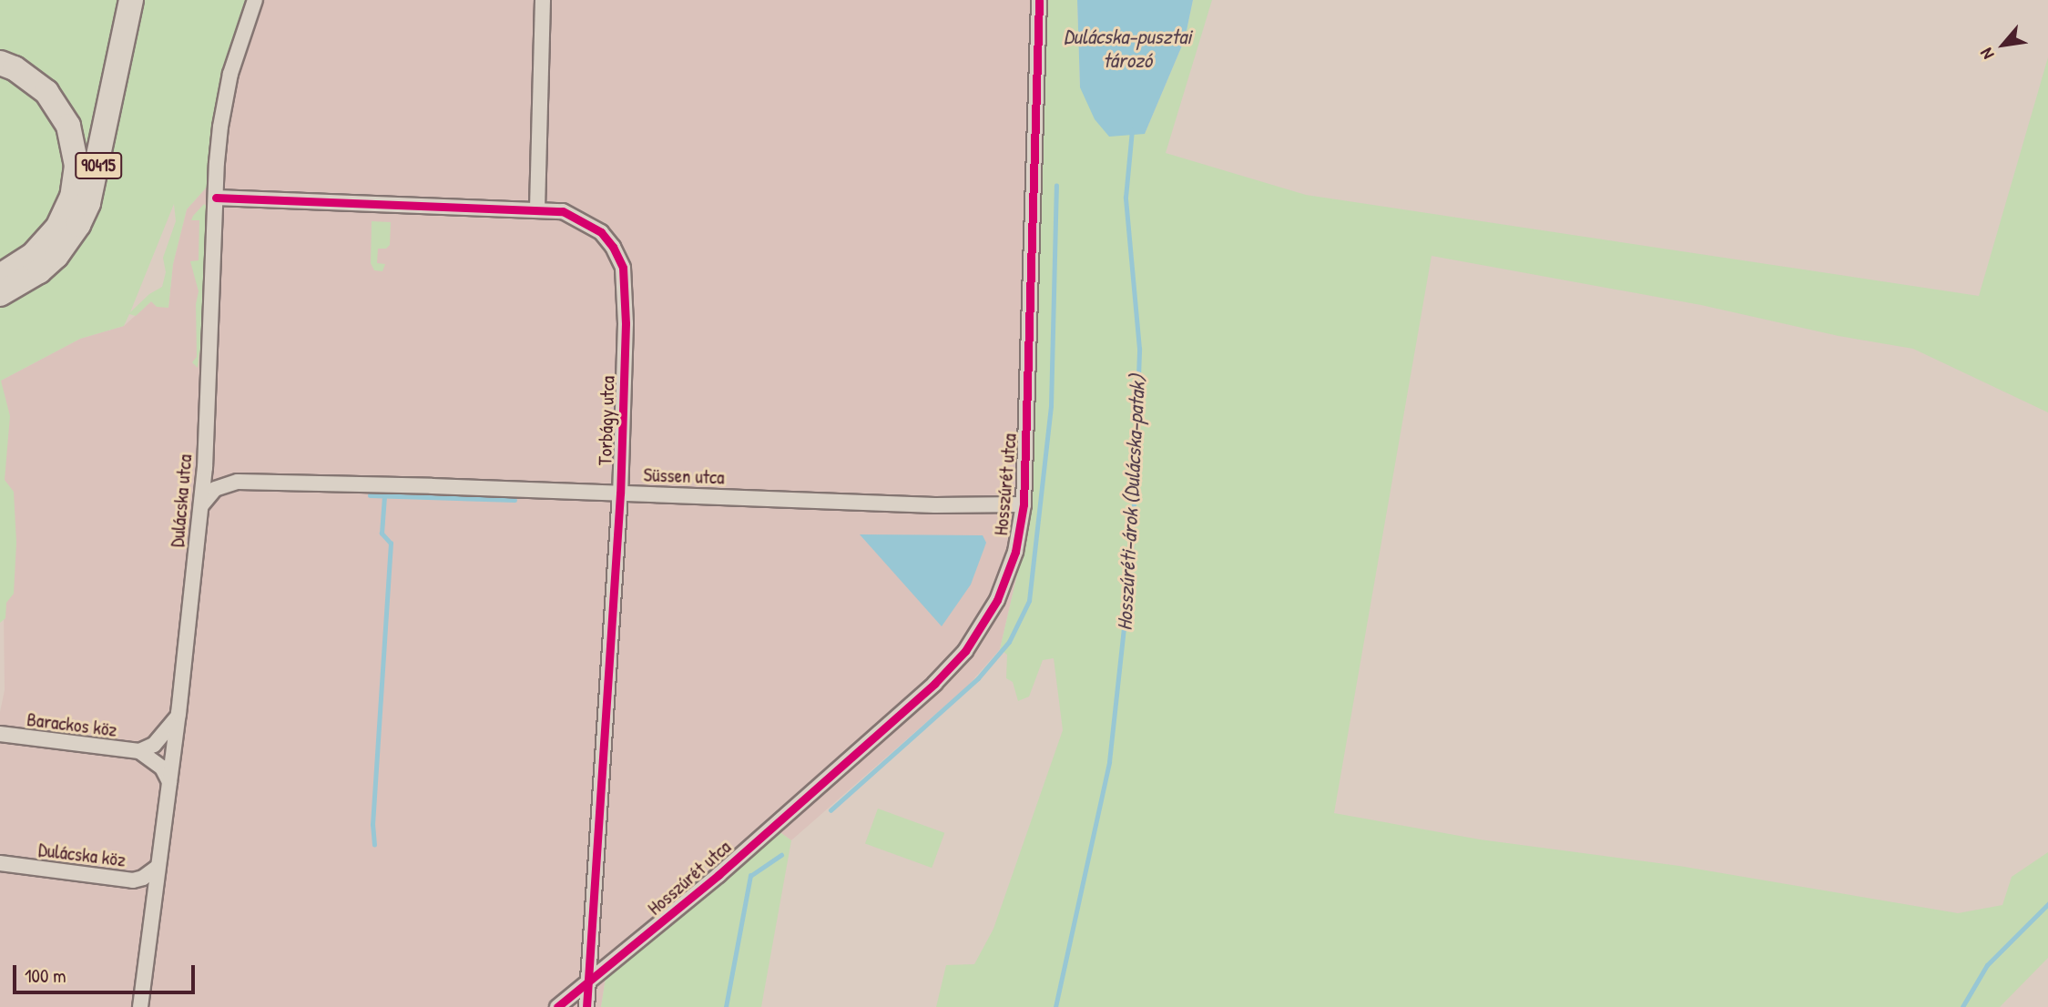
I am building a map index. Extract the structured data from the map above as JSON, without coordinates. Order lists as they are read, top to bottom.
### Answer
{
  "streets": {
    "highway": ["90415"],
    "street": [
      "Torbágy utca",
      "Süssen utca",
      "Hosszúrét utca",
      "Dulácska utca",
      "Barackos köz",
      "Dulácska köz"
    ]
  },
  "crossings": [
    ["Torbágy utca", "Süssen utca"],
    ["Torbágy utca", "Hosszúrét utca"],
    ["Torbágy utca", "Dulácska utca"],
    ["Süssen utca", "Hosszúrét utca"],
    ["Süssen utca", "Dulácska utca"],
    ["Dulácska utca", "Barackos köz"],
    ["Dulácska utca", "Dulácska köz"]
  ],
  "water": ["Dulácska-pusztai tározó", "Hosszúréti-árok (Dulácska-patak)"],
  "scale_bar": "100 m",
  "north": "bottom left"
}
